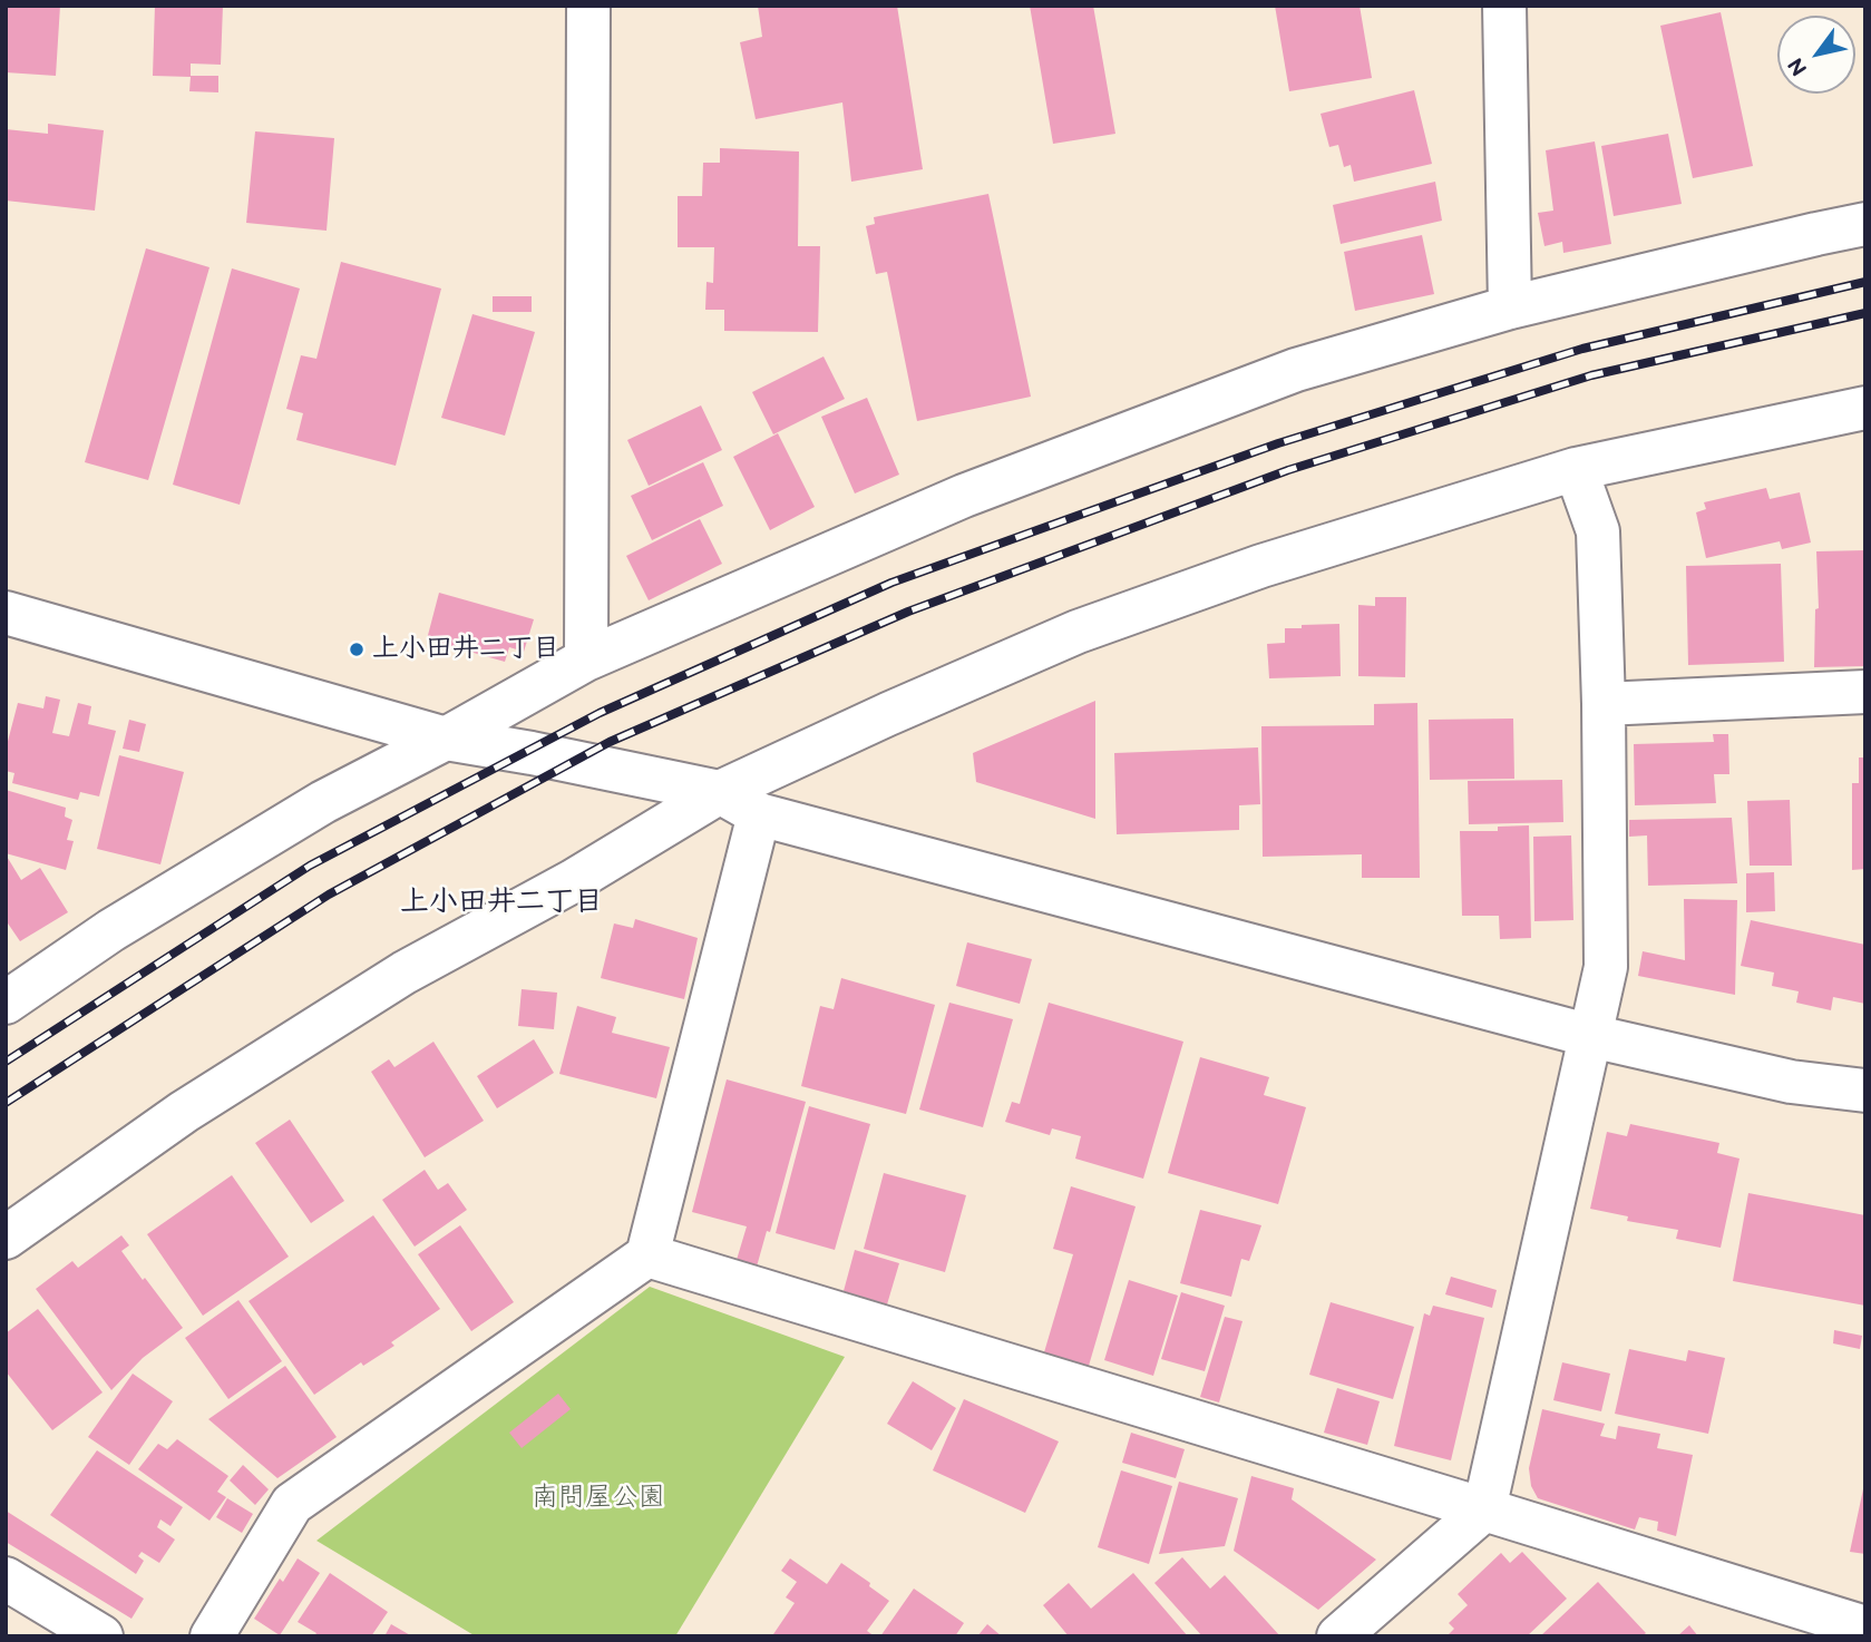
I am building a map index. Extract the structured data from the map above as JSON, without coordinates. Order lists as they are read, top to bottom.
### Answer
{
  "districts": ["上小田井二丁目"],
  "parks": ["南問屋公園"],
  "places": ["上小田井二丁目"],
  "north": "bottom left"
}
